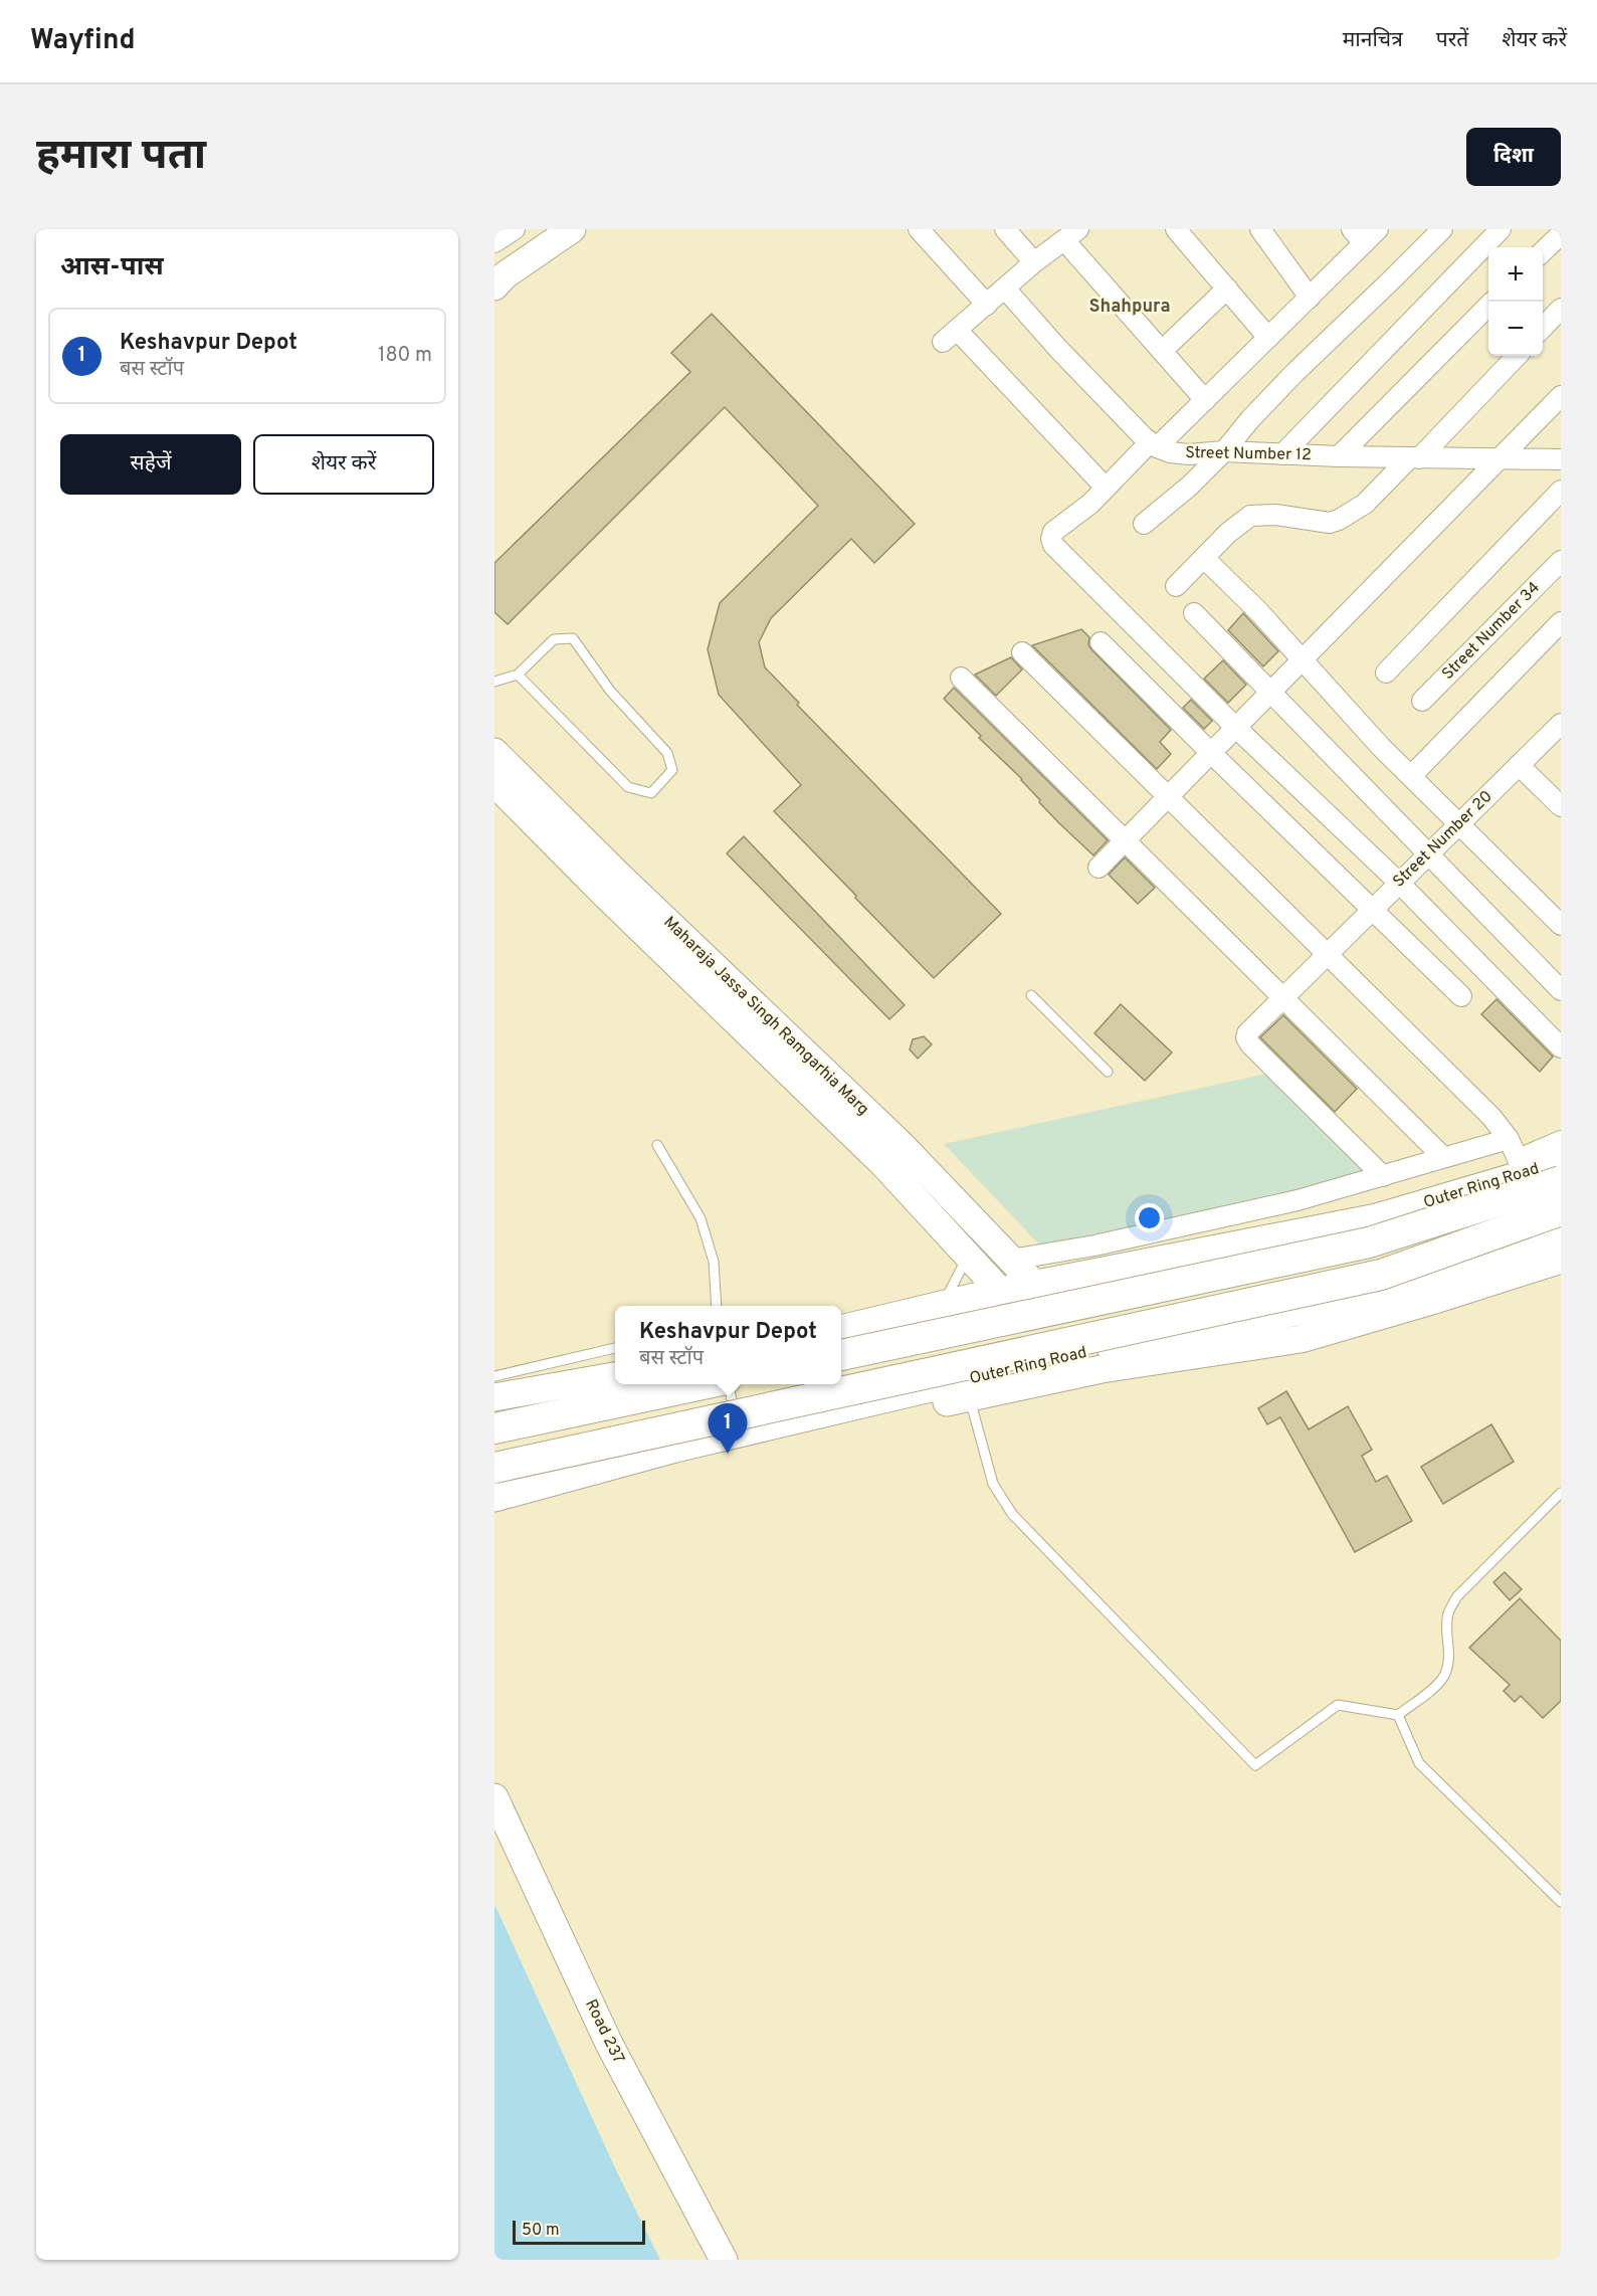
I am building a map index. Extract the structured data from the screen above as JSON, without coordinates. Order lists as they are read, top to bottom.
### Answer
{
  "streets": {
    "main road": ["Outer Ring Road"],
    "street": [
      "Street Number 12",
      "Street Number 34",
      "Street Number 20",
      "Maharaja Jassa Singh Ramgarhia Marg",
      "Road 237"
    ]
  },
  "crossings": [
    ["Maharaja Jassa Singh Ramgarhia Marg", "Outer Ring Road"]
  ],
  "districts": ["Shahpura"],
  "scale_bar": "50 m",
  "page": {
    "header": "Wayfind",
    "nav": ["मानचित्र", "परतें", "शेयर करें"],
    "buttons": [
      "दिशा",
      ["सहेजें", "शेयर करें"]
    ],
    "title": "हमारा पता",
    "heading": "आस-पास",
    "map_buttons": ["+", "−"],
    "list": [
      {
        "mark": "1",
        "name": "Keshavpur Depot",
        "note": "बस स्टॉप",
        "value": "180 m"
      }
    ],
    "popup": ["Keshavpur Depot", "बस स्टॉप"],
    "pins": "1",
    "scale": "50 m"
  }
}
